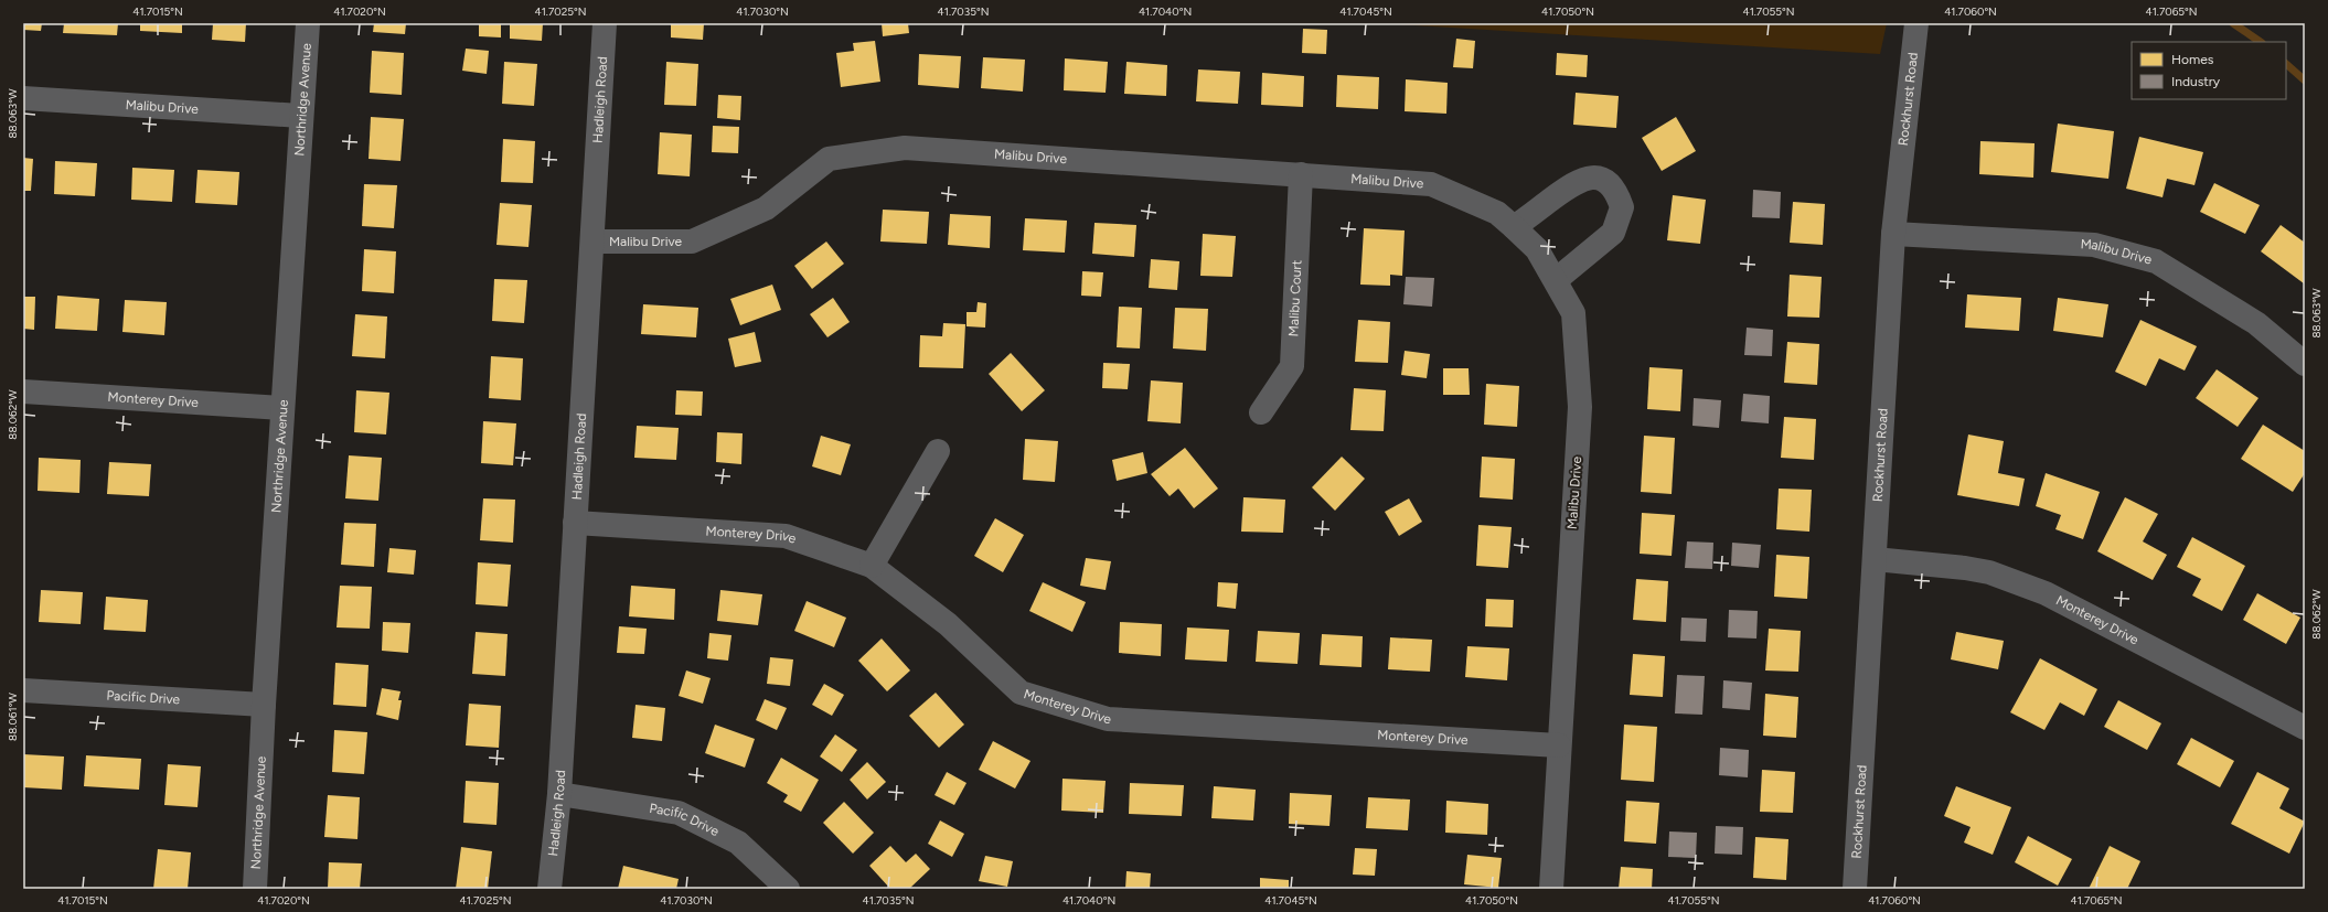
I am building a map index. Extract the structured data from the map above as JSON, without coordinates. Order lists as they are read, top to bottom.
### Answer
{
  "streets": {
    "street": [
      "Northridge Avenue",
      "Hadleigh Road",
      "Rockhurst Road",
      "Malibu Drive",
      "Malibu Court",
      "Monterey Drive",
      "Pacific Drive"
    ]
  },
  "crossings": [
    ["Northridge Avenue", "Malibu Drive"],
    ["Northridge Avenue", "Monterey Drive"],
    ["Northridge Avenue", "Pacific Drive"],
    ["Hadleigh Road", "Malibu Drive"],
    ["Hadleigh Road", "Monterey Drive"],
    ["Hadleigh Road", "Pacific Drive"],
    ["Rockhurst Road", "Malibu Drive"],
    ["Rockhurst Road", "Monterey Drive"],
    ["Malibu Drive", "Malibu Court"],
    ["Malibu Drive", "Monterey Drive"]
  ],
  "legend": ["Homes", "Industry"],
  "coordinates": [
    "41.7015°N",
    "41.7020°N",
    "41.7025°N",
    "41.7030°N",
    "41.7035°N",
    "41.7040°N",
    "41.7045°N",
    "41.7050°N",
    "41.7055°N",
    "41.7060°N",
    "41.7065°N",
    "88.063°W",
    "88.062°W",
    "88.061°W"
  ]
}
